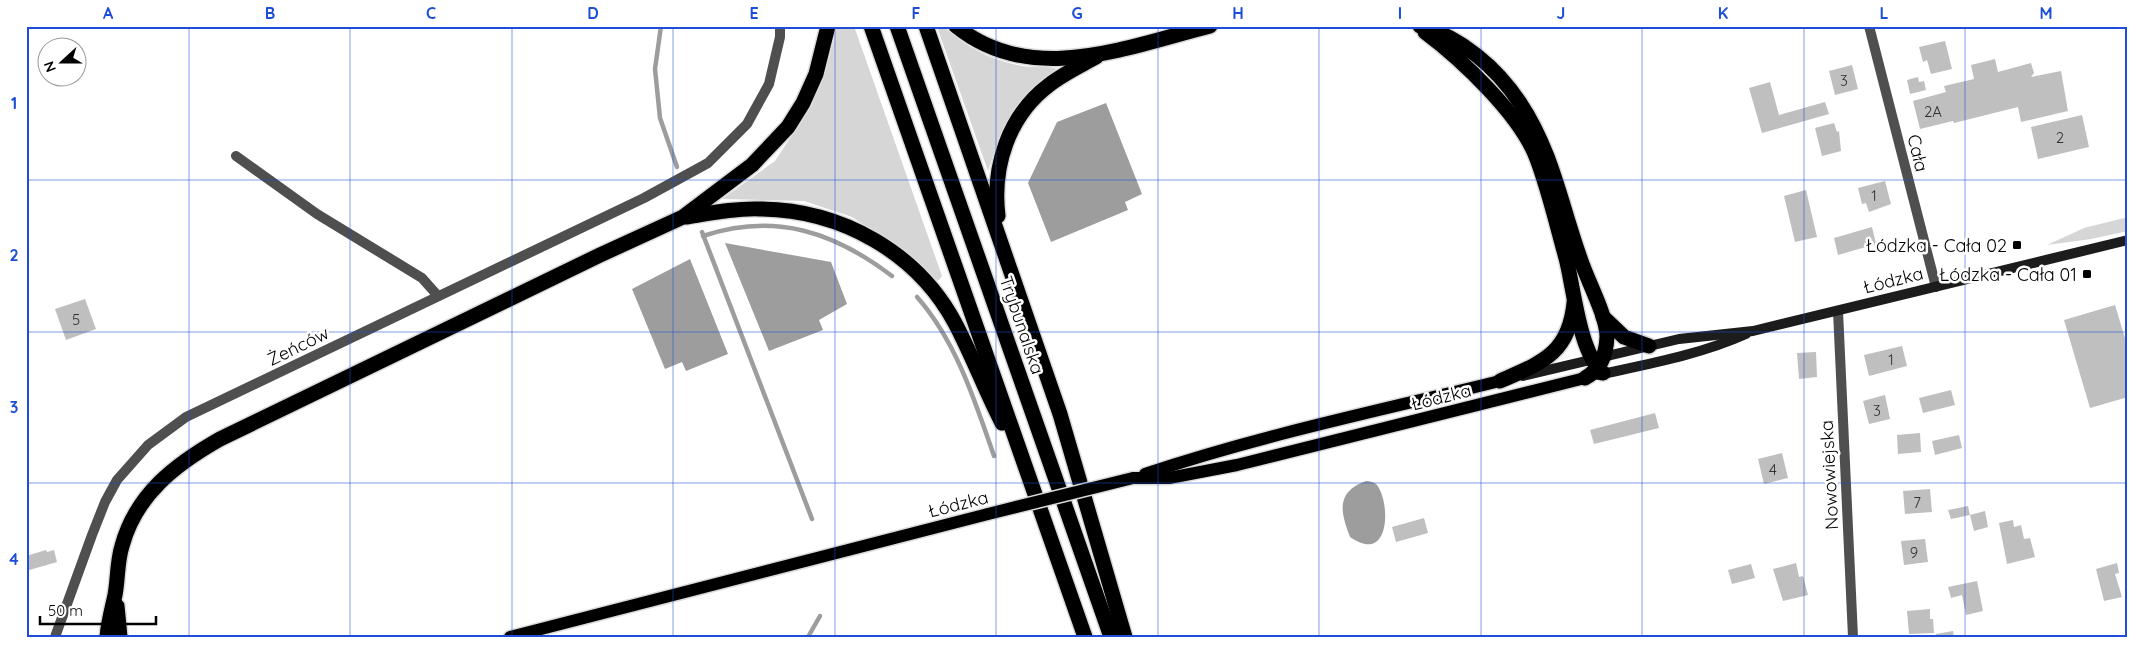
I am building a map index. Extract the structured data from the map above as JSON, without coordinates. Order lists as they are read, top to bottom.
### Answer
{
  "streets": {
    "highway": ["Trybunalska"],
    "main road": ["Łódzka"],
    "street": ["Cała", "Żeńców", "Nowowiejska"]
  },
  "crossings": [
    ["Cała", "Łódzka"],
    ["Łódzka", "Nowowiejska"]
  ],
  "places": {
    "transit": ["Łódzka - Cała 02", "Łódzka - Cała 01"]
  },
  "house_numbers": [
    "3",
    "2A",
    "2",
    "1",
    "5",
    "1",
    "3",
    "4",
    "7",
    "9"
  ],
  "scale_bar": "50 m",
  "north": "left",
  "grid": {
    "columns": [
      "A",
      "B",
      "C",
      "D",
      "E",
      "F",
      "G",
      "H",
      "I",
      "J",
      "K",
      "L",
      "M"
    ],
    "rows": [
      "1",
      "2",
      "3",
      "4"
    ]
  }
}
